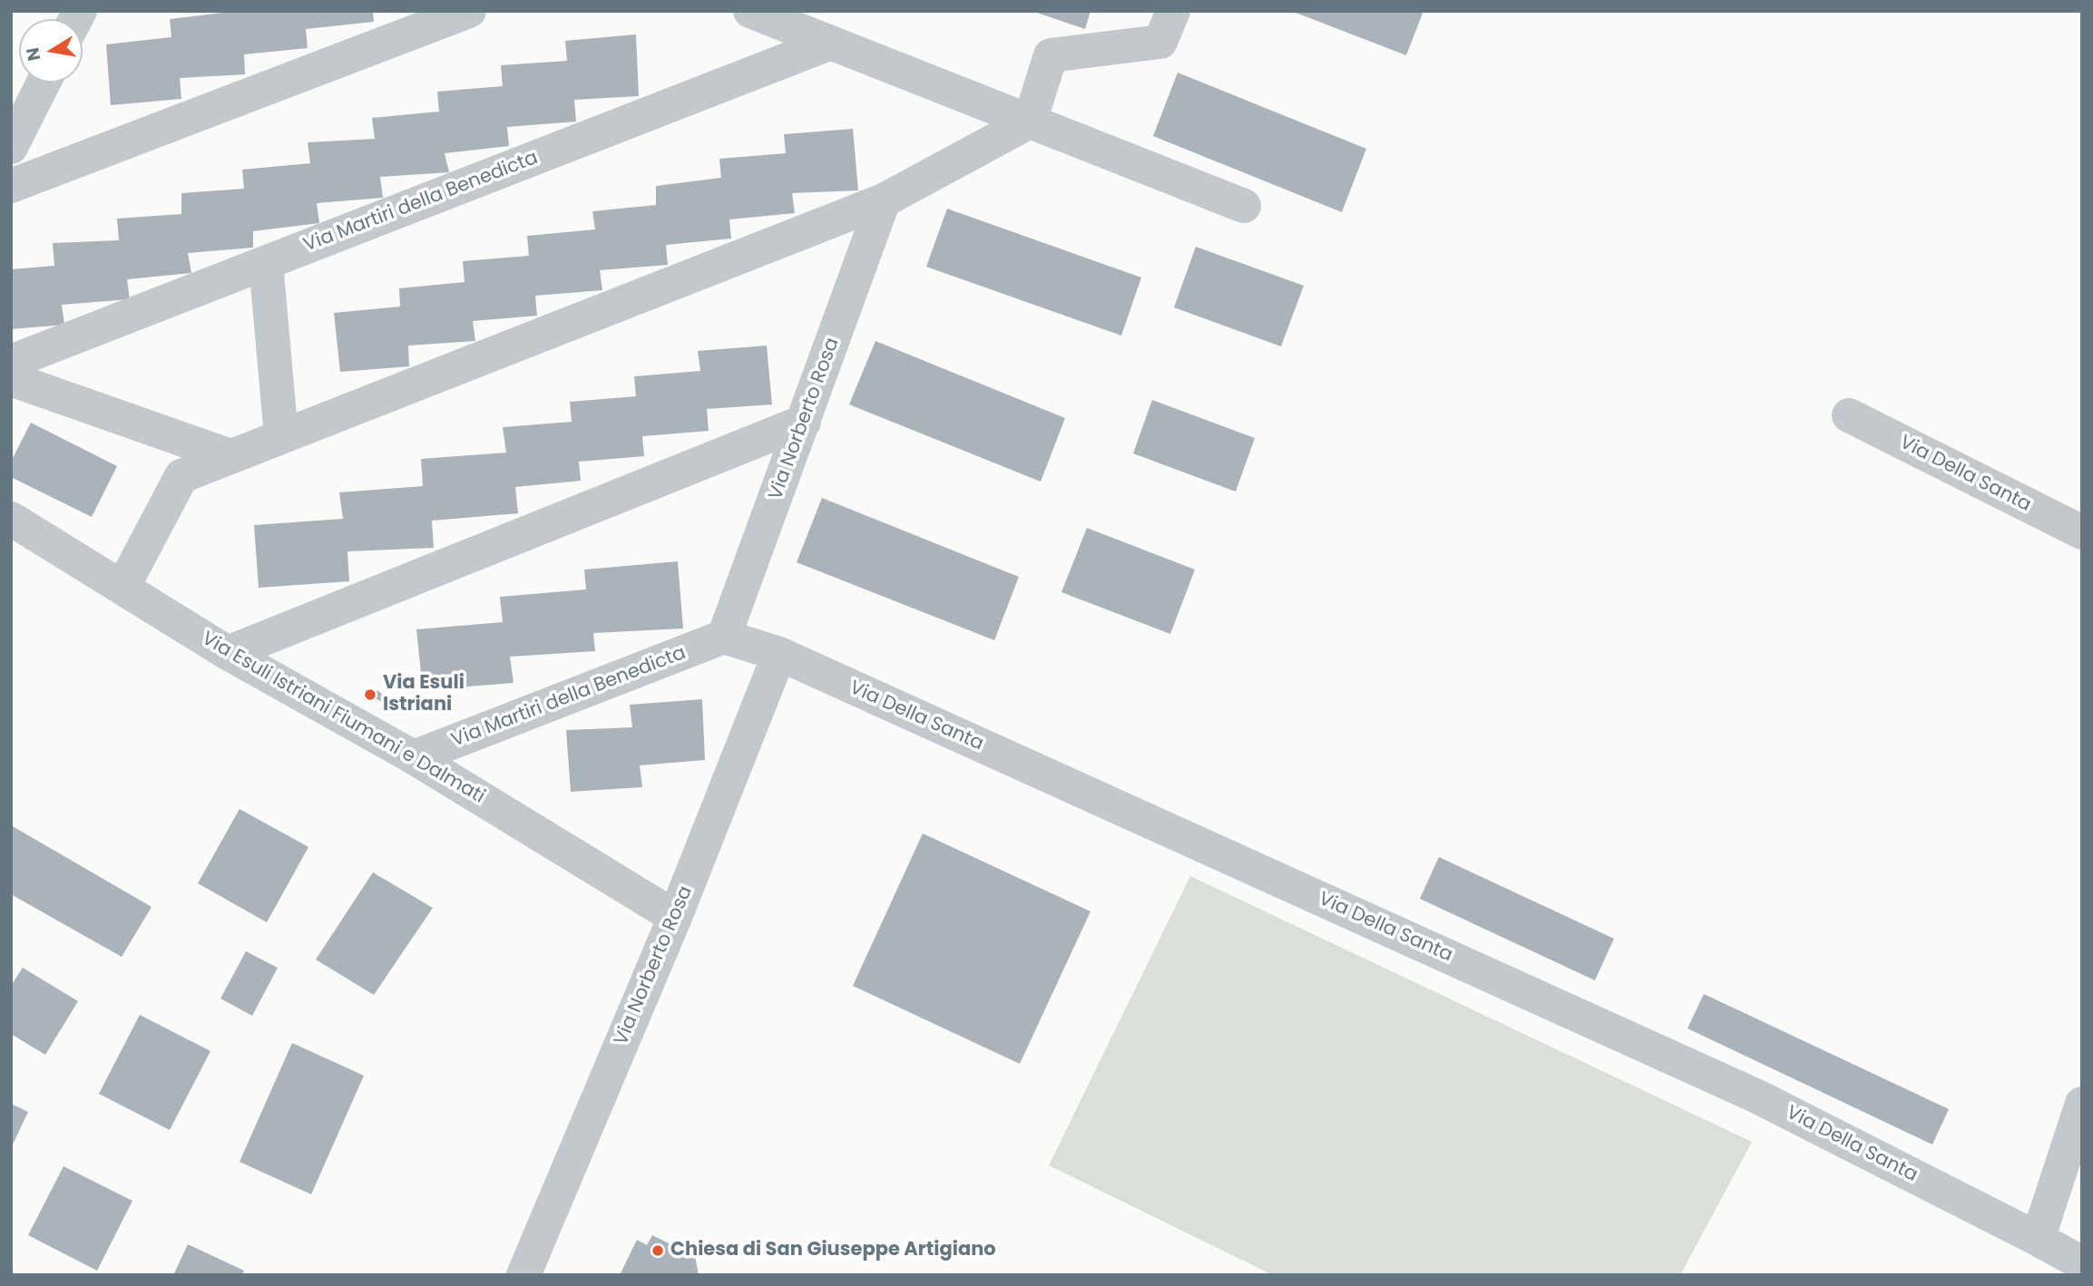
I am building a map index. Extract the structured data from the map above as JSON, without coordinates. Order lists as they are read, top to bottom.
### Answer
{
  "streets": {
    "street": [
      "Via Martiri della Benedicta",
      "Via Norberto Rosa",
      "Via Della Santa",
      "Via Esuli Istriani Fiumani e Dalmati"
    ]
  },
  "crossings": [
    ["Via Martiri della Benedicta", "Via Norberto Rosa"],
    ["Via Martiri della Benedicta", "Via Della Santa"],
    ["Via Martiri della Benedicta", "Via Esuli Istriani Fiumani e Dalmati"],
    ["Via Norberto Rosa", "Via Della Santa"],
    ["Via Norberto Rosa", "Via Esuli Istriani Fiumani e Dalmati"]
  ],
  "places": ["Via Esuli Istriani", "Chiesa di San Giuseppe Artigiano"],
  "north": "left"
}
